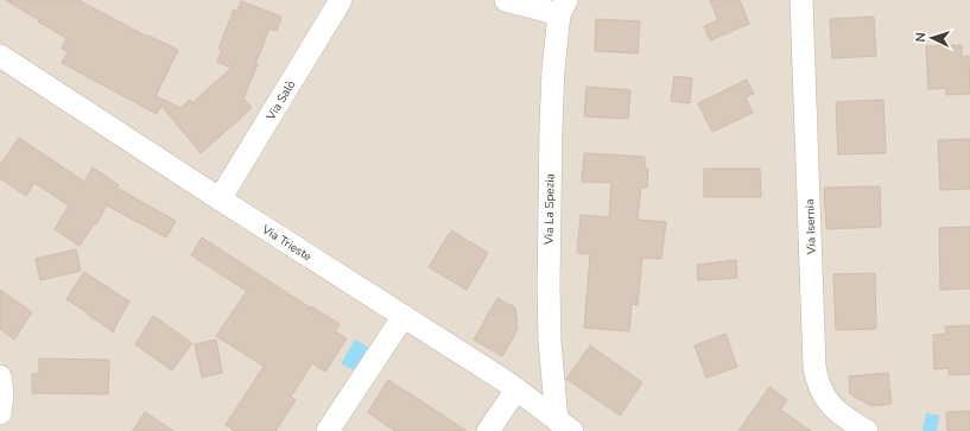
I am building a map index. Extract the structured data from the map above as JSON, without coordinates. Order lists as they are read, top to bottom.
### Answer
{
  "streets": {
    "street": [
      "Via Salò",
      "Via La Spezia",
      "Via Isernia",
      "Via Trieste"
    ]
  },
  "crossings": [
    ["Via Salò", "Via Trieste"],
    ["Via La Spezia", "Via Trieste"]
  ],
  "north": "left"
}
